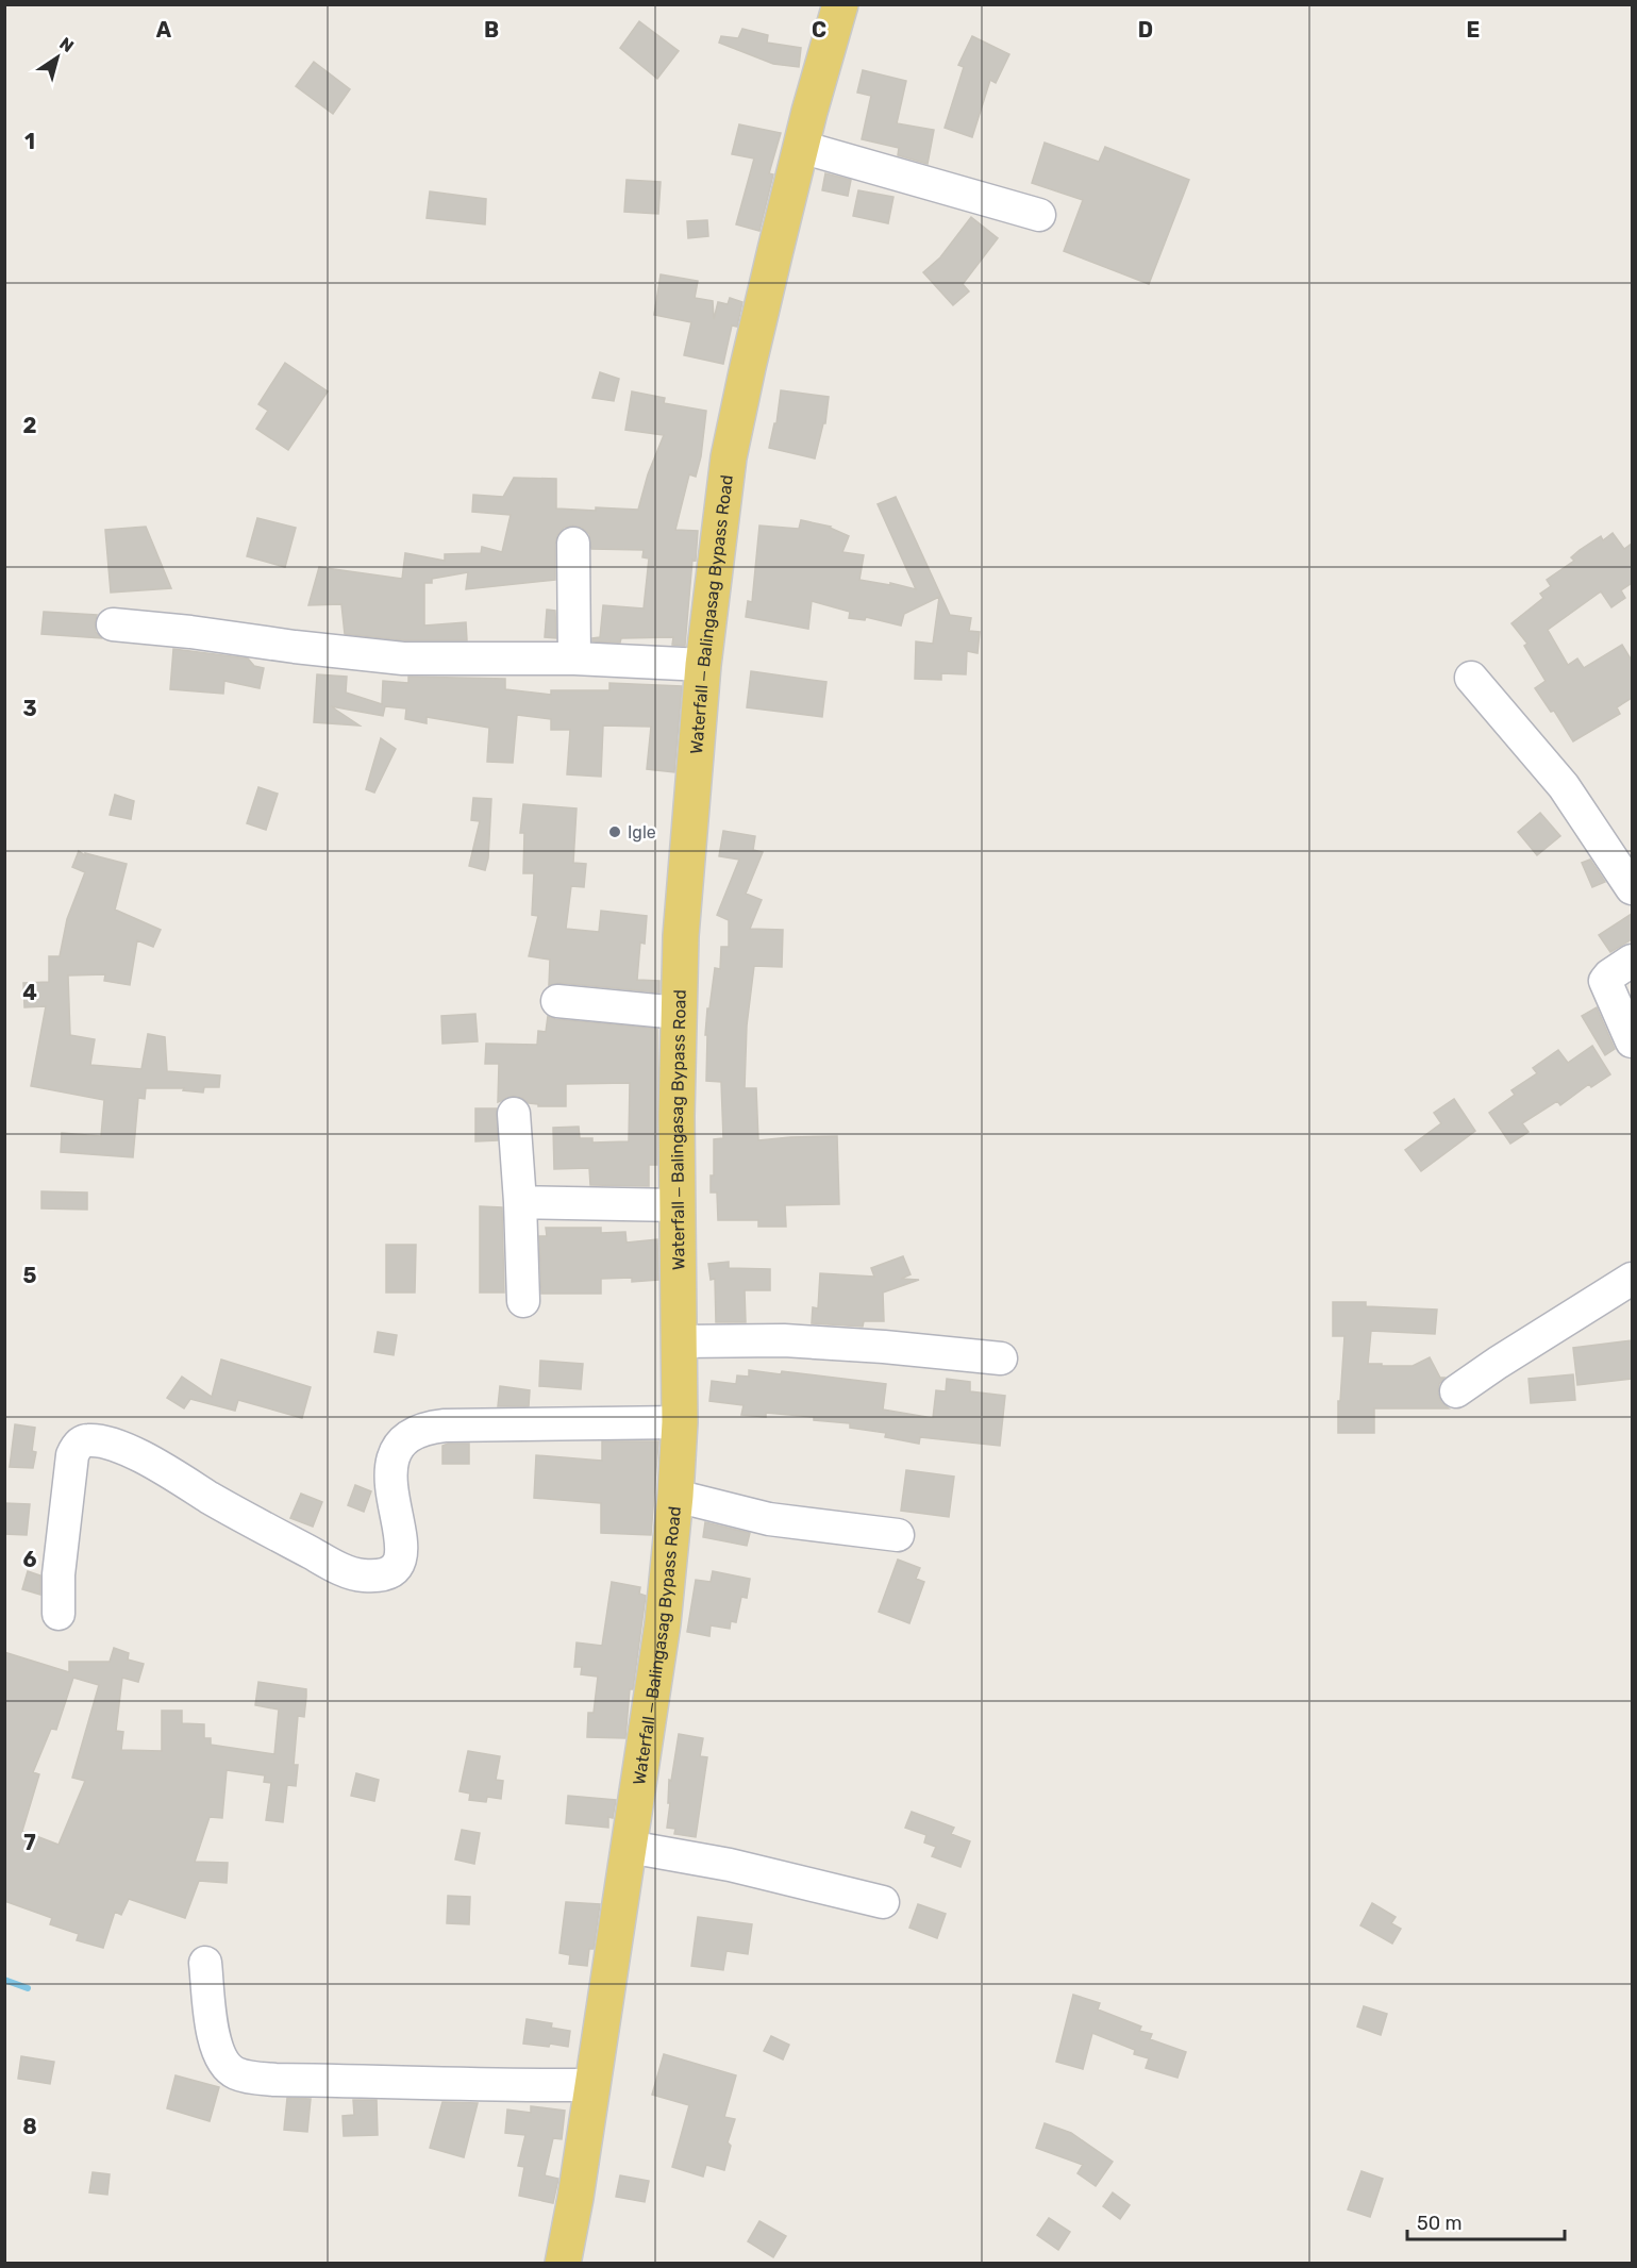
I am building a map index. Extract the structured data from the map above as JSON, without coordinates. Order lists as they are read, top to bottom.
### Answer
{
  "streets": {
    "main road": ["Waterfall ‒ Balingasag Bypass Road"]
  },
  "places": ["Igle"],
  "scale_bar": "50 m",
  "north": "top right",
  "grid": {
    "columns": [
      "A",
      "B",
      "C",
      "D",
      "E"
    ],
    "rows": [
      "1",
      "2",
      "3",
      "4",
      "5",
      "6",
      "7",
      "8"
    ]
  }
}
